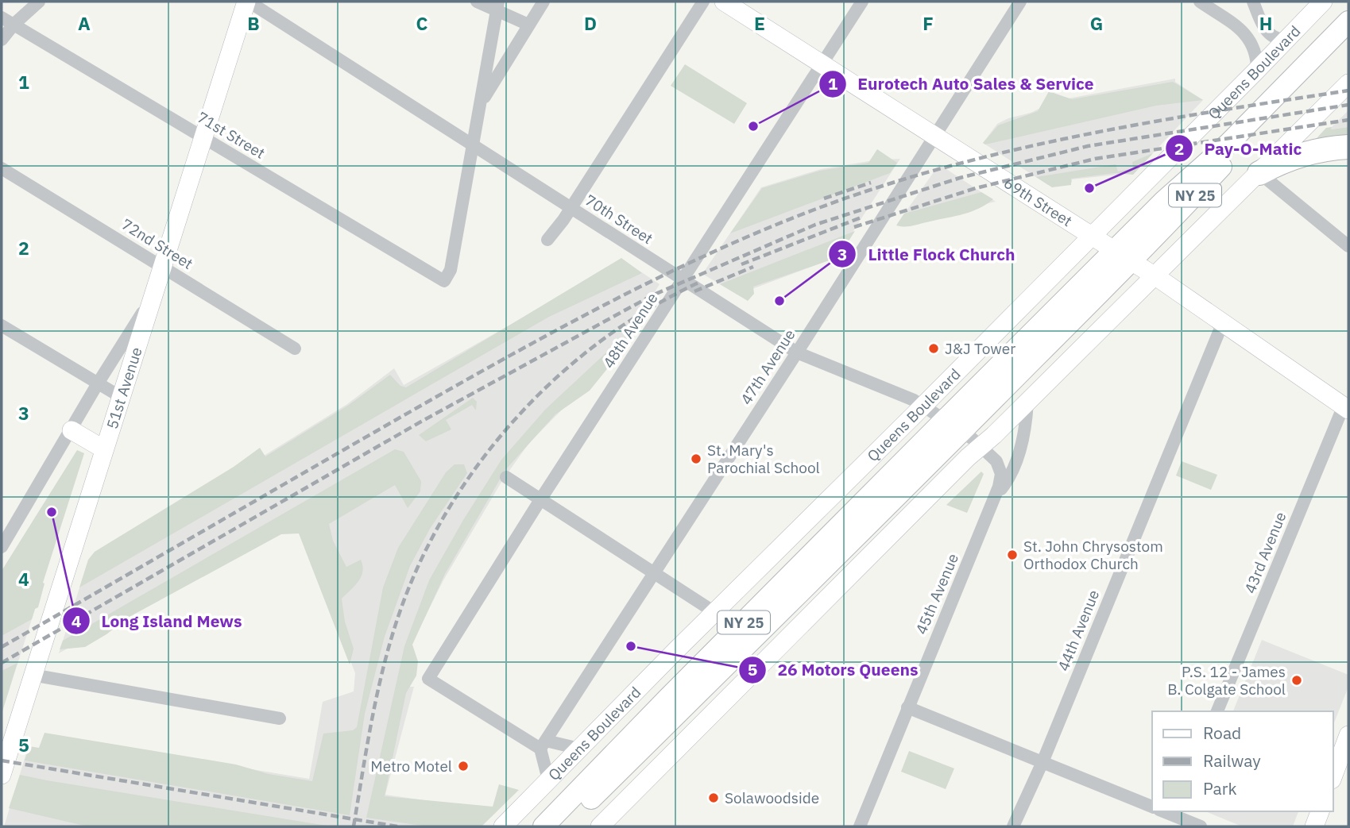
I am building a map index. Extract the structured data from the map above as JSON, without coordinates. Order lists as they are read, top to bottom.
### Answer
{
  "streets": {
    "main road": ["Queens Boulevard", "NY 25"],
    "street": [
      "71st Street",
      "69th Street",
      "70th Street",
      "72nd Street",
      "48th Avenue",
      "47th Avenue",
      "51st Avenue",
      "43rd Avenue",
      "45th Avenue",
      "44th Avenue"
    ]
  },
  "crossings": [
    ["Queens Boulevard", "69th Street"],
    ["Queens Boulevard", "70th Street"],
    ["71st Street", "70th Street"],
    ["71st Street", "51st Avenue"],
    ["69th Street", "48th Avenue"],
    ["69th Street", "47th Avenue"],
    ["69th Street", "43rd Avenue"],
    ["69th Street", "44th Avenue"],
    ["70th Street", "48th Avenue"],
    ["70th Street", "47th Avenue"],
    ["70th Street", "51st Avenue"],
    ["70th Street", "45th Avenue"],
    ["72nd Street", "51st Avenue"],
    ["48th Avenue", "47th Avenue"]
  ],
  "places": [
    "Eurotech Auto Sales & Service",
    "Pay-O-Matic",
    "Little Flock Church",
    "J&J Tower",
    "St. Mary's Parochial School",
    "Long Island Mews",
    "St. John Chrysostom Orthodox Church",
    "26 Motors Queens",
    "P.S. 12 - James B. Colgate School",
    "Metro Motel",
    "Solawoodside"
  ],
  "legend": ["Road", "Railway", "Park"],
  "grid": {
    "columns": [
      "A",
      "B",
      "C",
      "D",
      "E",
      "F",
      "G",
      "H"
    ],
    "rows": [
      "1",
      "2",
      "3",
      "4",
      "5"
    ]
  }
}
